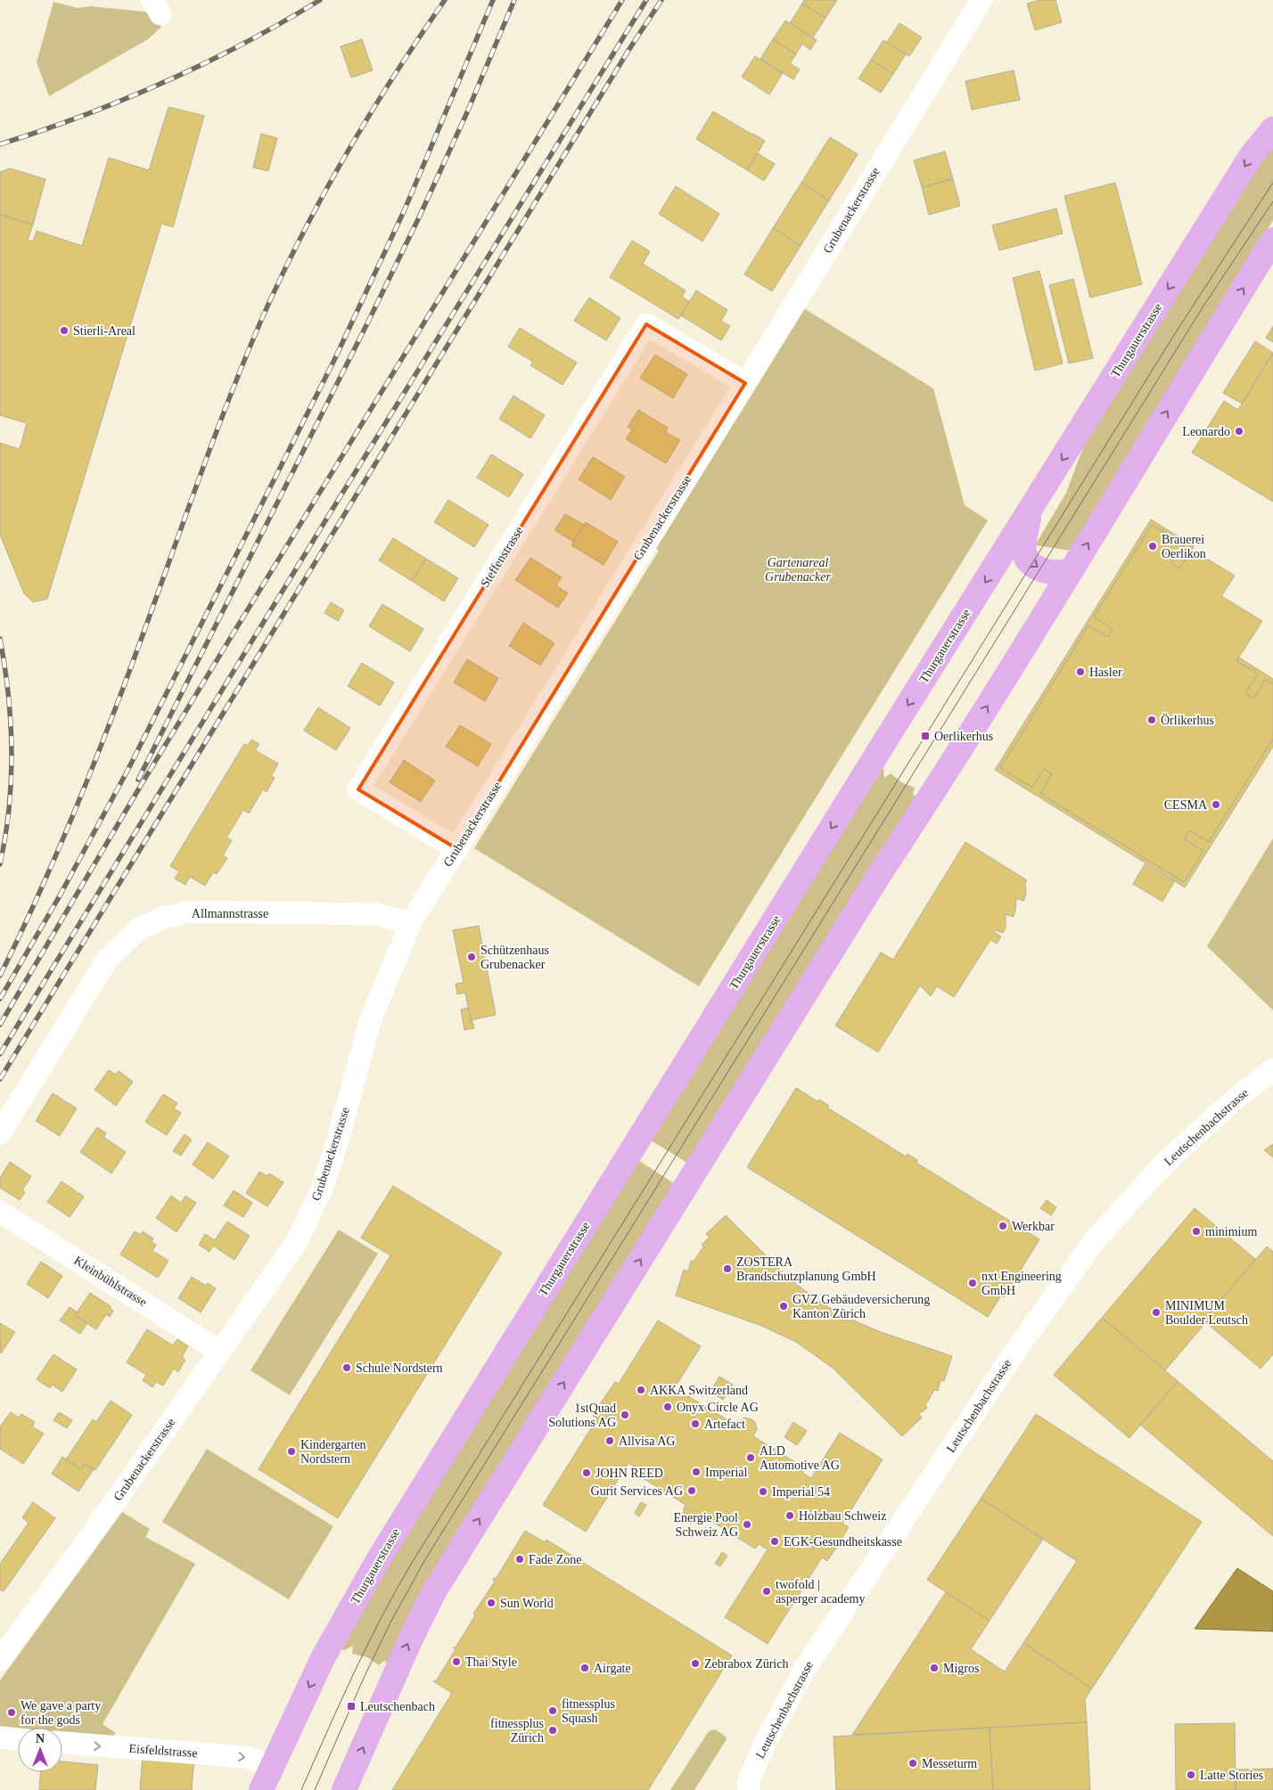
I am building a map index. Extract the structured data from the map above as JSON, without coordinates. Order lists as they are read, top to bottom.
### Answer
{
  "streets": {
    "main road": ["Thurgauerstrasse"],
    "street": [
      "Grubenackerstrasse",
      "Steffenstrasse",
      "Allmannstrasse",
      "Leutschenbachstrasse",
      "Kleinbühlstrasse",
      "Eisfeldstrasse"
    ]
  },
  "crossings": [
    ["Grubenackerstrasse", "Steffenstrasse"],
    ["Grubenackerstrasse", "Allmannstrasse"],
    ["Grubenackerstrasse", "Kleinbühlstrasse"],
    ["Thurgauerstrasse", "Eisfeldstrasse"]
  ],
  "one_way": ["Eisfeldstrasse"],
  "parks": ["Gartenareal Grubenacker"],
  "places": {
    "other": [
      "Stierli-Areal",
      "Leonardo",
      "Brauerei Oerlikon",
      "Hasler",
      "Örlikerhus",
      "CESMA",
      "Schützenhaus Grubenacker",
      "Werkbar",
      "minimium",
      "ZOSTERA Brandschutzplanung GmbH",
      "nxt Engineering GmbH",
      "GVZ Gebäudeversicherung Kanton Zürich",
      "MINIMUM Boulder Leutsch",
      "Schule Nordstern",
      "AKKA Switzerland",
      "Onyx Circle AG",
      "1stQuad Solutions AG",
      "Artefact",
      "Allvisa AG",
      "Kindergarten Nordstern",
      "ALD Automotive AG",
      "Imperial",
      "JOHN REED",
      "Gurit Services AG",
      "Imperial 54",
      "Holzbau Schweiz",
      "Energie Pool Schweiz AG",
      "EGK-Gesundheitskasse",
      "Fade Zone",
      "twofold | asperger academy",
      "Sun World",
      "Thai Style",
      "Zebrabox Zürich",
      "Airgate",
      "Migros",
      "fitnessplus Squash",
      "We gave a party for the gods",
      "fitnessplus Zürich",
      "Messeturm",
      "Latte Stories"
    ],
    "transit": ["Oerlikerhus", "Leutschenbach"]
  },
  "north": "top"
}
